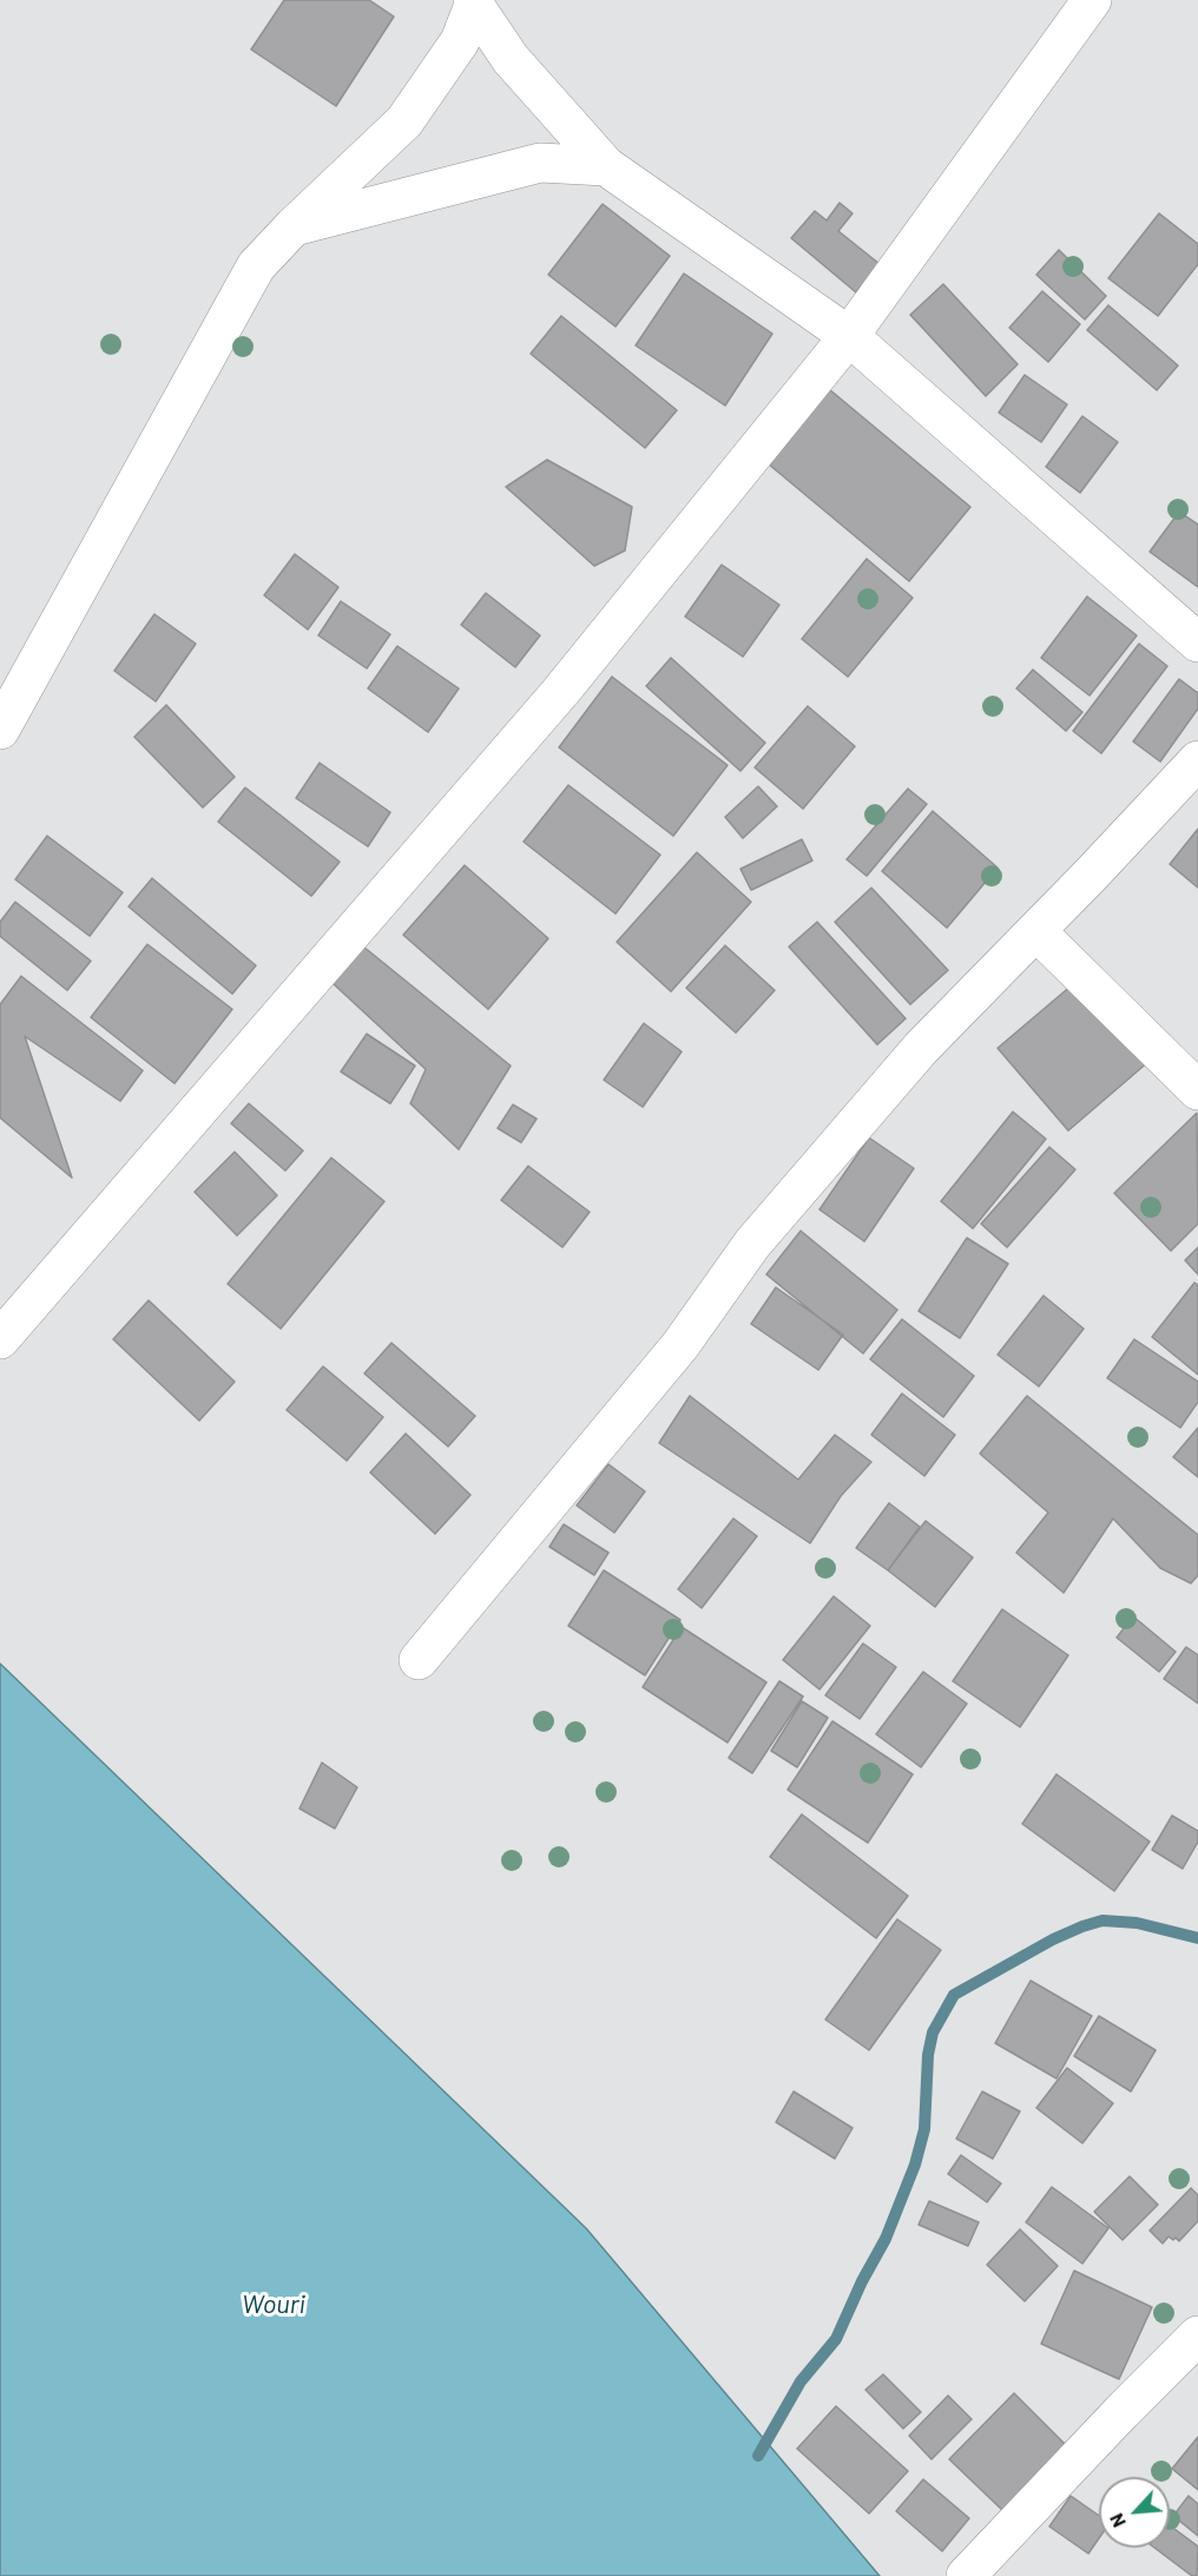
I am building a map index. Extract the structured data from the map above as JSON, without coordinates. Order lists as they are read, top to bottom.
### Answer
{
  "water": ["Wouri"],
  "north": "bottom left"
}
